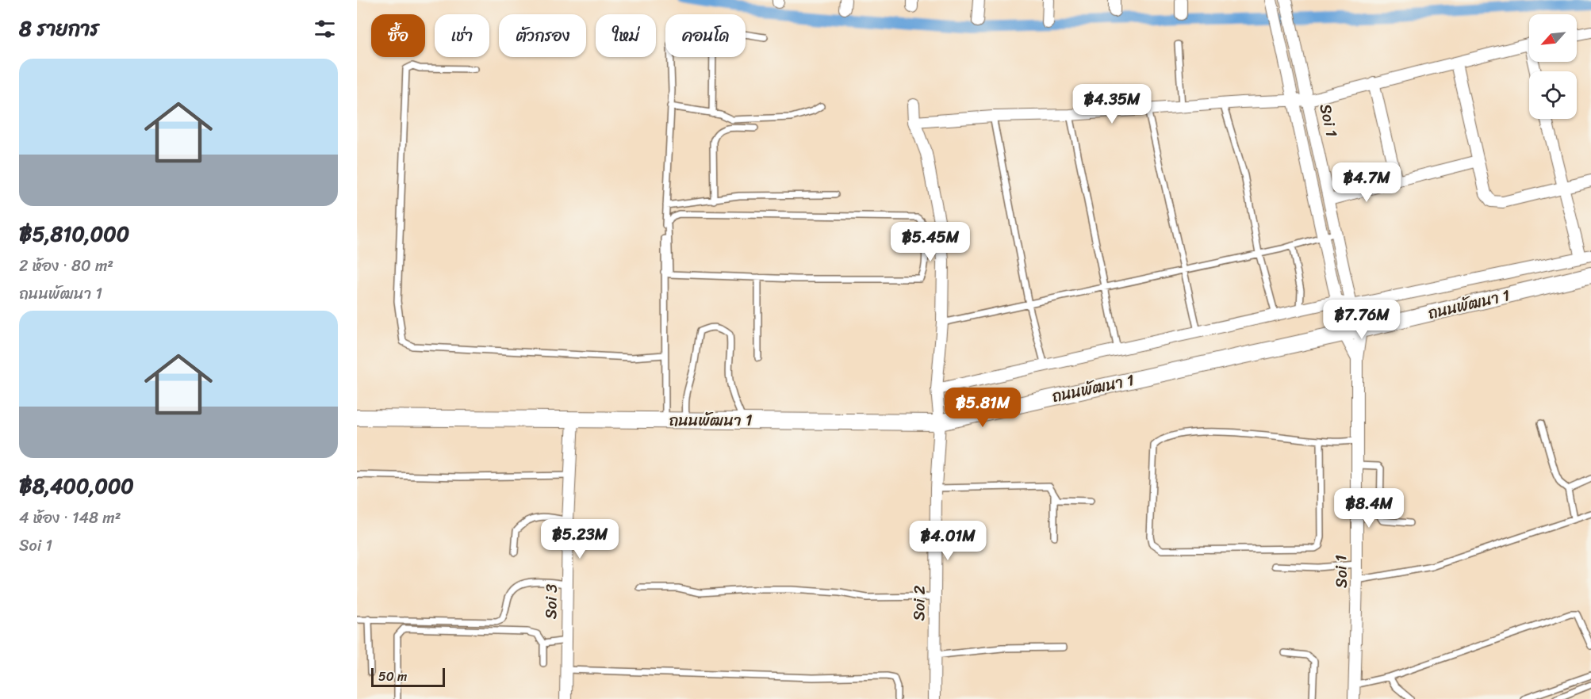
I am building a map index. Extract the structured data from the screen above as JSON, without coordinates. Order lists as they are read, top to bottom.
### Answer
{
  "streets": {
    "main road": ["ถนนพัฒนา 1"],
    "street": ["Soi 1", "Soi 3", "Soi 2"]
  },
  "crossings": [
    ["Soi 1", "ถนนพัฒนา 1"],
    ["ถนนพัฒนา 1", "Soi 3"],
    ["ถนนพัฒนา 1", "Soi 2"]
  ],
  "scale_bar": "50 m",
  "north": "bottom left",
  "page": {
    "heading": "8 รายการ",
    "chip": [
      "ซื้อ",
      "เช่า",
      "ตัวกรอง",
      "ใหม่",
      "คอนโด"
    ],
    "list": [
      {
        "name": "฿5,810,000",
        "note": "2 ห้อง · 80 m² · ถนนพัฒนา 1"
      },
      {
        "name": "฿8,400,000",
        "note": "4 ห้อง · 148 m² · Soi 1"
      }
    ],
    "price": [
      "฿4.35M",
      "฿4.7M",
      "฿5.45M",
      "฿7.76M",
      "฿5.81M",
      "฿8.4M",
      "฿5.23M",
      "฿4.01M"
    ],
    "scale": "50 m"
  }
}
